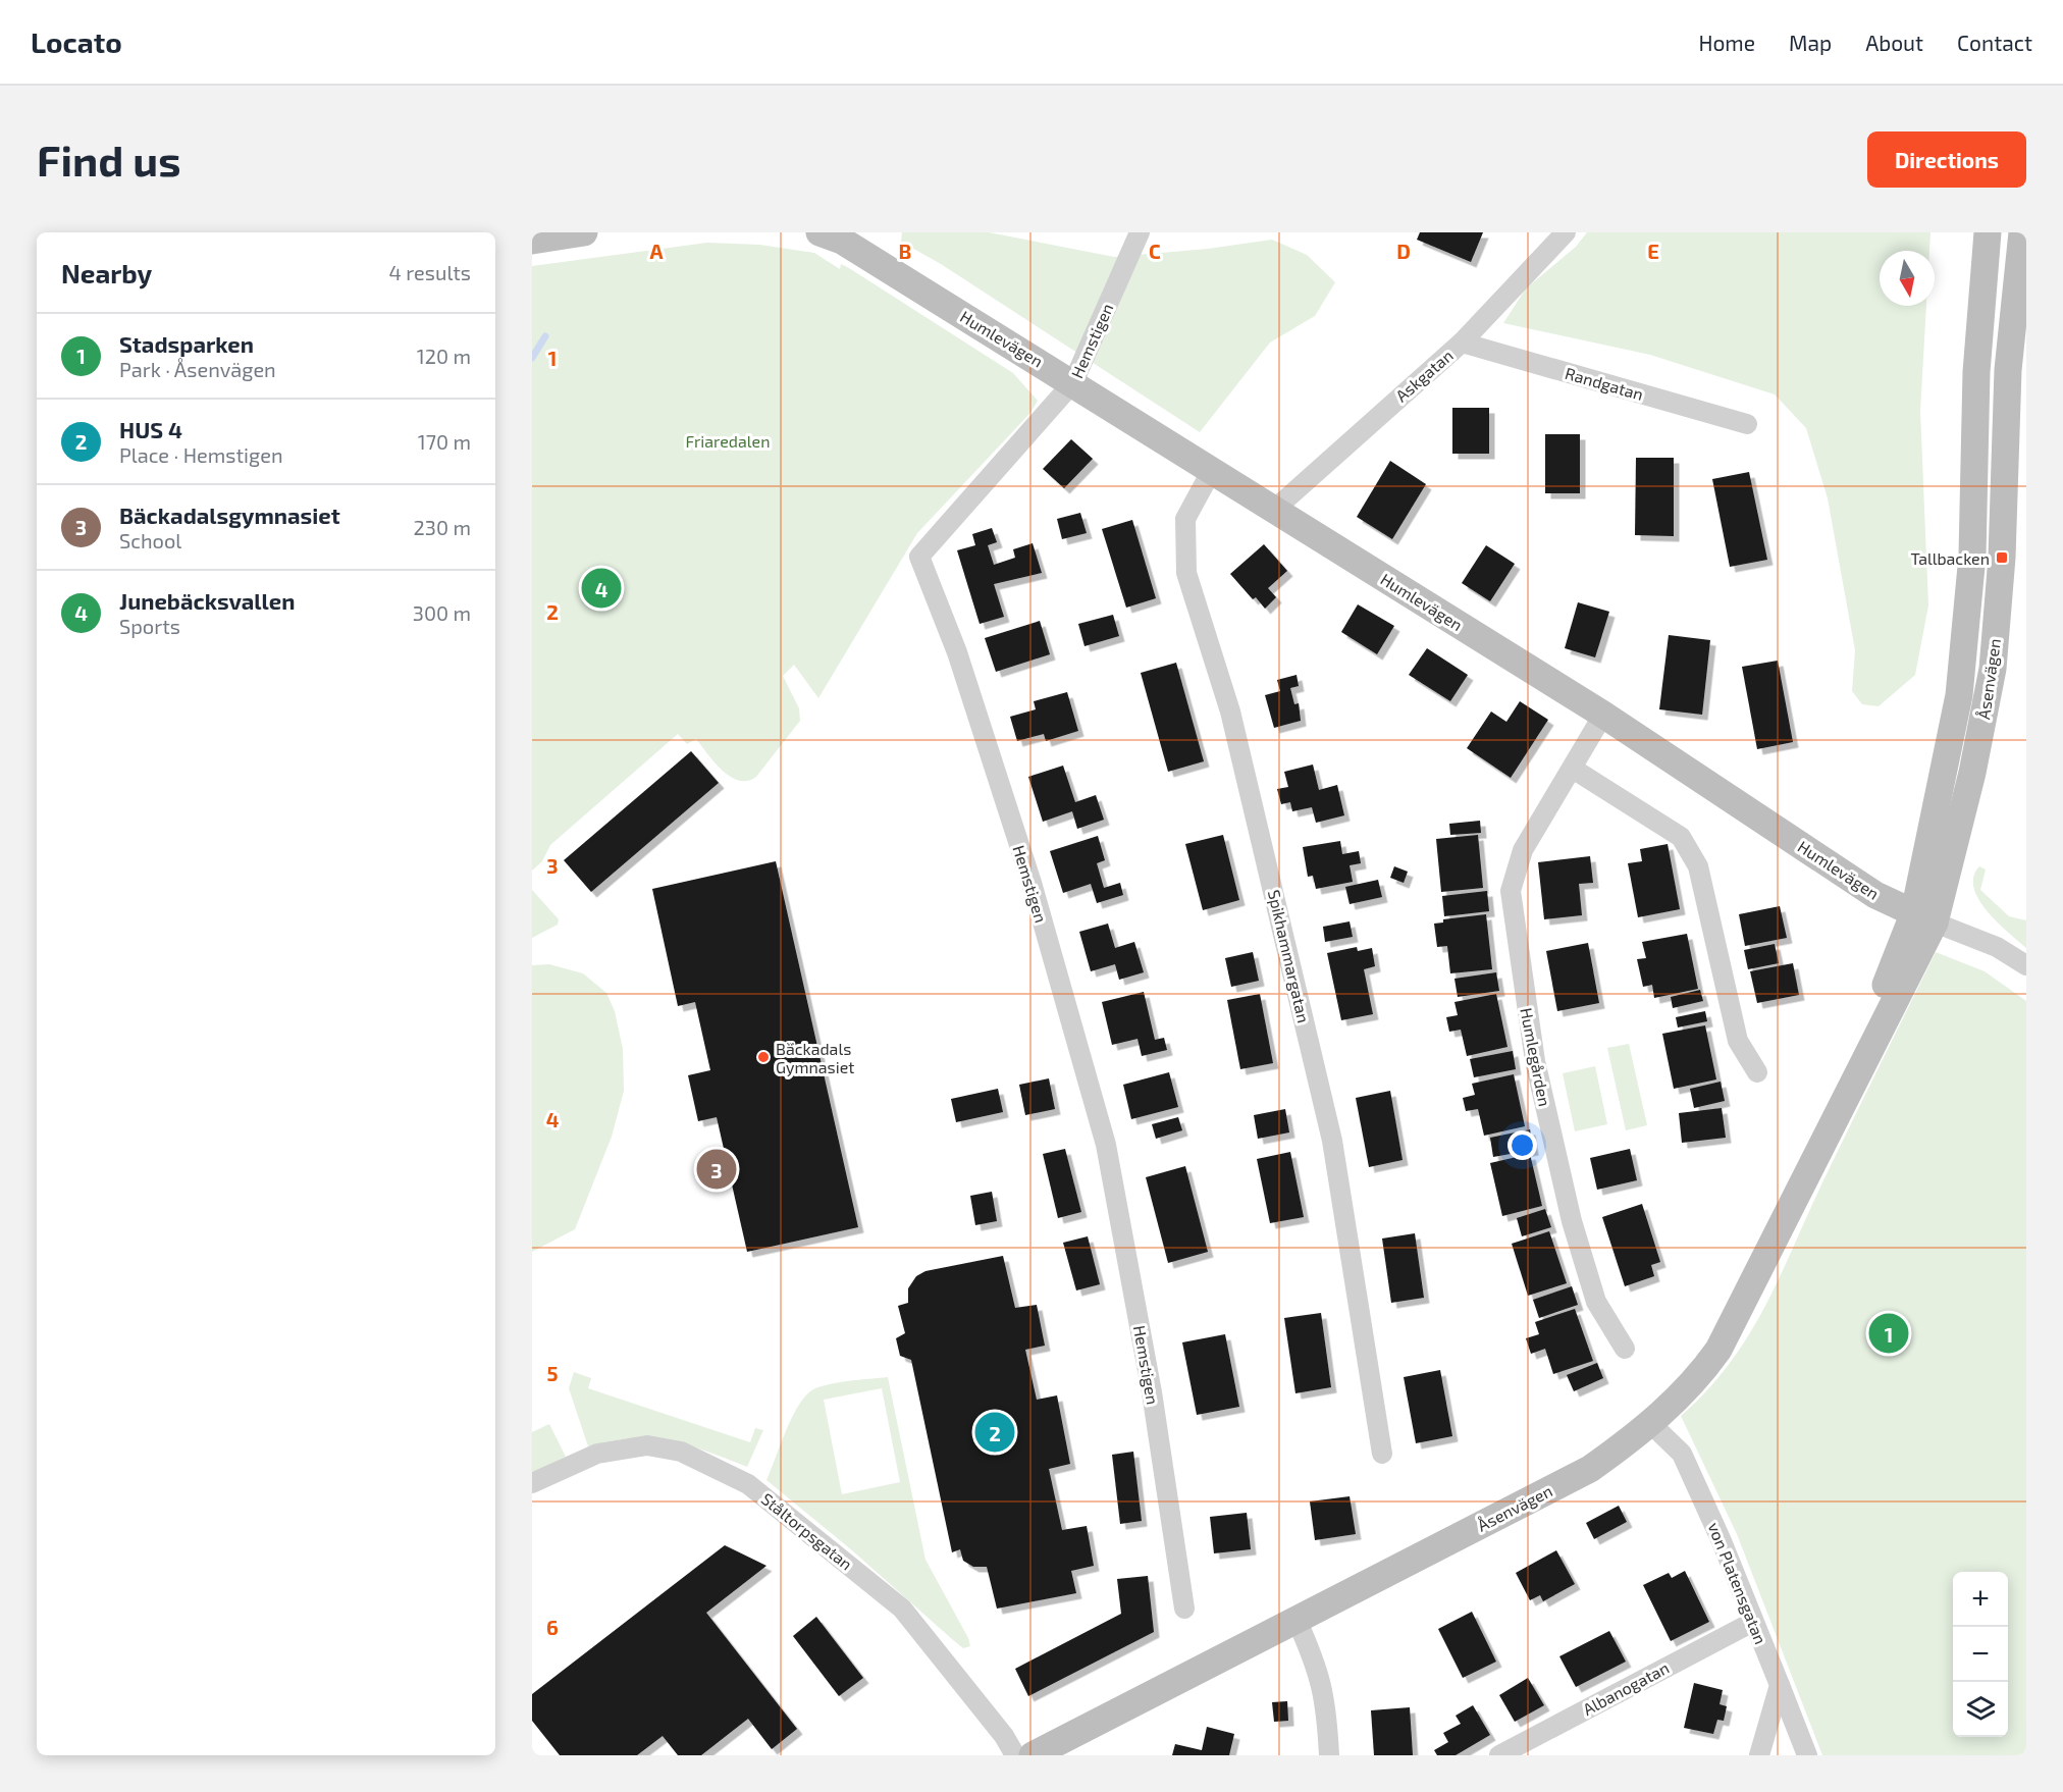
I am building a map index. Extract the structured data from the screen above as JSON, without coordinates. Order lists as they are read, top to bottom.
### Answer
{
  "streets": {
    "street": [
      "Humlevägen",
      "Hemstigen",
      "Askgatan",
      "Randgatan",
      "Åsenvägen",
      "Spikhammargatan",
      "Humlegården",
      "Ståltorpsgatan",
      "von Platensgatan",
      "Albanogatan"
    ]
  },
  "crossings": [
    ["Humlevägen", "Hemstigen"],
    ["Humlevägen", "Askgatan"],
    ["Humlevägen", "Åsenvägen"],
    ["Humlevägen", "Spikhammargatan"],
    ["Humlevägen", "Humlegården"],
    ["Askgatan", "Randgatan"],
    ["Åsenvägen", "von Platensgatan"],
    ["von Platensgatan", "Albanogatan"]
  ],
  "parks": ["Friaredalen"],
  "places": {
    "transit": ["Tallbacken"],
    "other": ["Bäckadals Gymnasiet"]
  },
  "north": "bottom",
  "page": {
    "header": "Locato",
    "nav": [
      "Home",
      "Map",
      "About",
      "Contact"
    ],
    "buttons": "Directions",
    "title": "Find us",
    "heading": ["Nearby", "4 results"],
    "list": [
      {
        "mark": "1",
        "name": "Stadsparken",
        "note": "Park · Åsenvägen",
        "value": "120 m"
      },
      {
        "mark": "2",
        "name": "HUS 4",
        "note": "Place · Hemstigen",
        "value": "170 m"
      },
      {
        "mark": "3",
        "name": "Bäckadalsgymnasiet",
        "note": "School",
        "value": "230 m"
      },
      {
        "mark": "4",
        "name": "Junebäcksvallen",
        "note": "Sports",
        "value": "300 m"
      }
    ],
    "pins": [
      "4",
      "3",
      "1",
      "2"
    ],
    "map_buttons": ["+", "−"]
  },
  "grid": {
    "columns": [
      "A",
      "B",
      "C",
      "D",
      "E"
    ],
    "rows": [
      "1",
      "2",
      "3",
      "4",
      "5",
      "6"
    ]
  }
}
